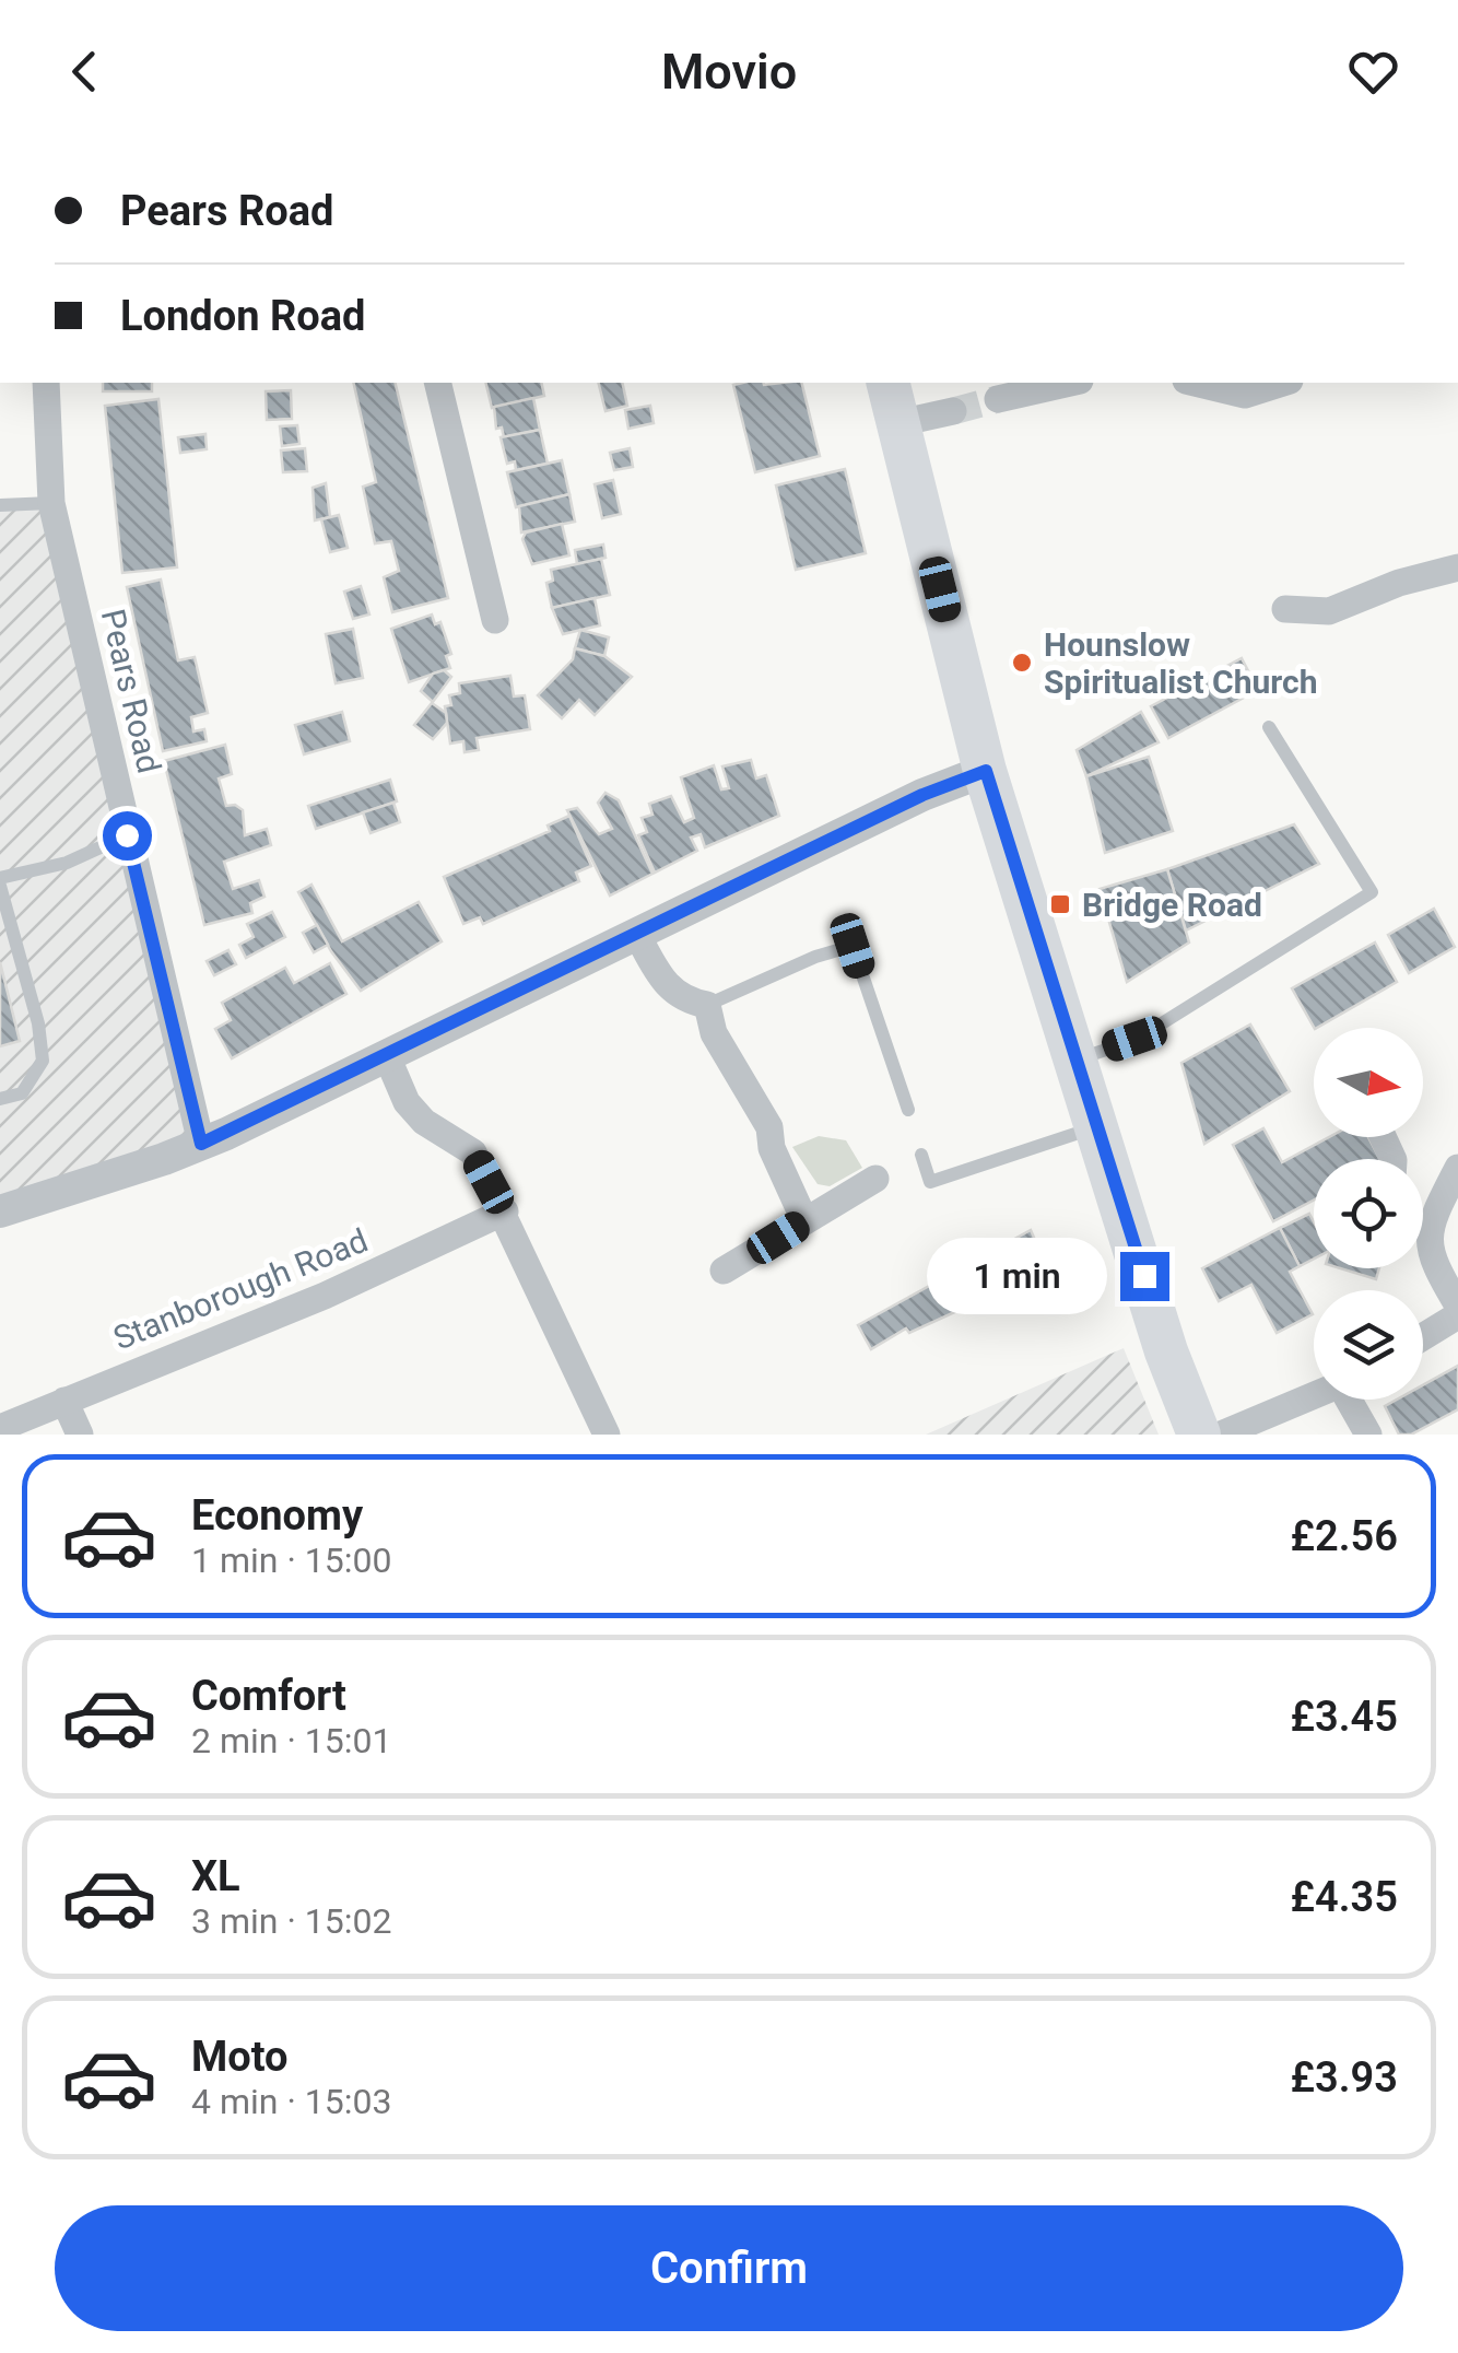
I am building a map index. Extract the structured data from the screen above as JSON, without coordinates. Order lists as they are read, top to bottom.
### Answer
{
  "streets": {
    "street": ["Pears Road", "Stanborough Road"]
  },
  "places": {
    "other": ["Hounslow Spiritualist Church"],
    "transit": ["Bridge Road"]
  },
  "north": "right",
  "page": {
    "header": "Movio",
    "banner": ["Pears Road", "London Road"],
    "bubble": "1 min",
    "list": [
      {
        "name": "Economy",
        "note": "1 min · 15:00",
        "value": "£2.56"
      },
      {
        "name": "Comfort",
        "note": "2 min · 15:01",
        "value": "£3.45"
      },
      {
        "name": "XL",
        "note": "3 min · 15:02",
        "value": "£4.35"
      },
      {
        "name": "Moto",
        "note": "4 min · 15:03",
        "value": "£3.93"
      }
    ],
    "buttons": "Confirm"
  }
}
